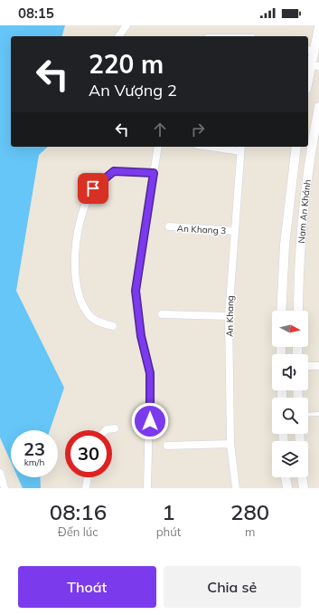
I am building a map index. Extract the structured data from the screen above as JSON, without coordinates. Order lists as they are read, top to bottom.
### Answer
{
  "streets": {
    "street": ["Nam An Khánh", "An Khang 3", "An Khang"]
  },
  "crossings": [
    ["An Khang 3", "An Khang"]
  ],
  "north": "right",
  "page": {
    "status": "08:15",
    "turn": ["220 m", "An Vượng 2"],
    "speed": "23 km/h",
    "limit": "30",
    "eta": [
      "08:16",
      "Đến lúc",
      "1",
      "phút",
      "280",
      "m"
    ],
    "buttons": ["Thoát", "Chia sẻ"]
  }
}
